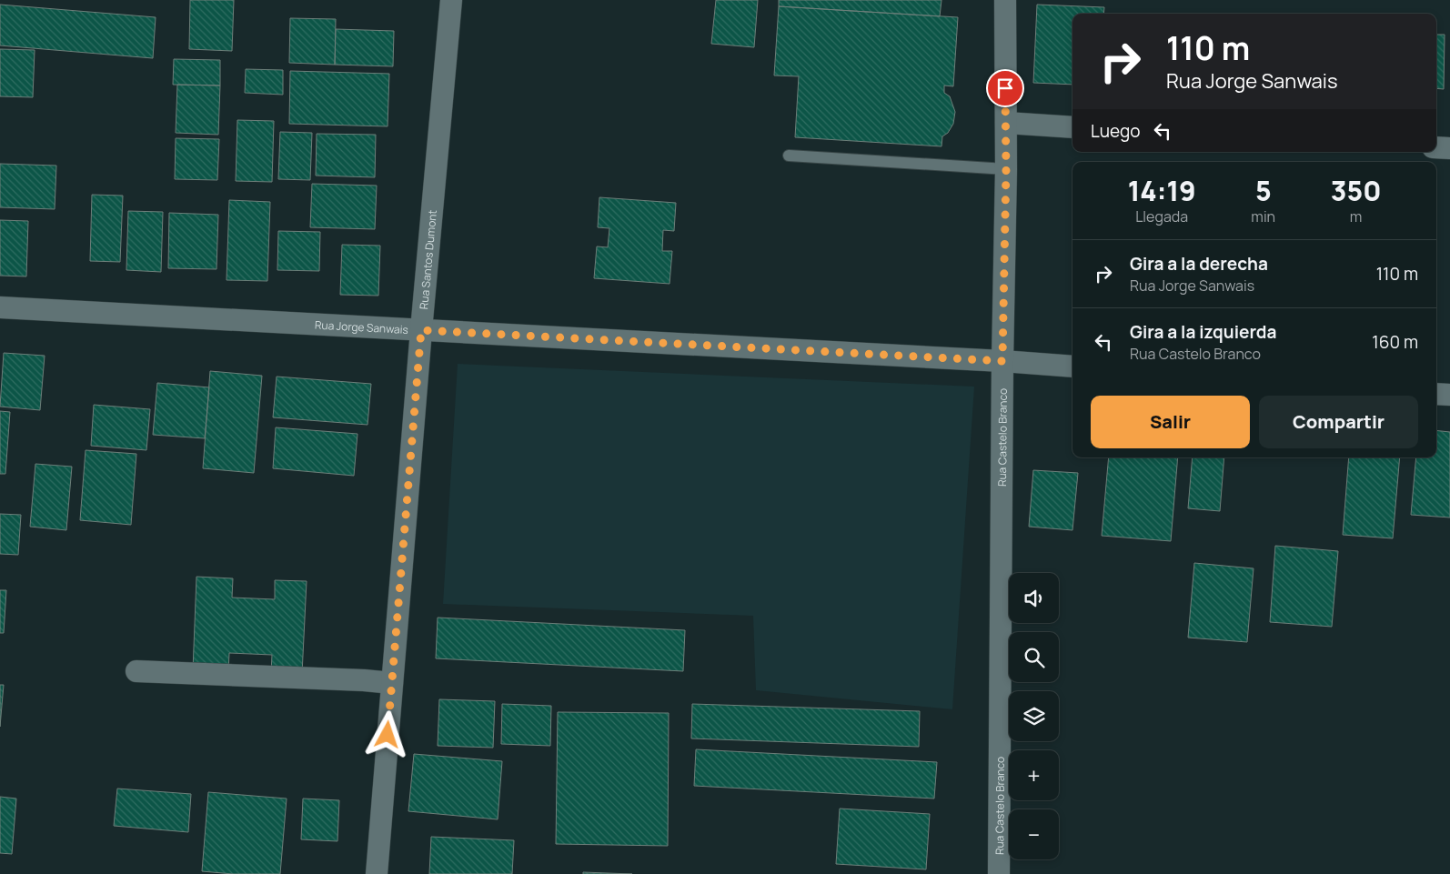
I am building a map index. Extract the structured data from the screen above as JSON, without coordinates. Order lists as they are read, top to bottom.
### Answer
{
  "streets": {
    "street": ["Rua Santos Dumont", "Rua Jorge Sanwais", "Rua Castelo Branco"]
  },
  "crossings": [
    ["Rua Santos Dumont", "Rua Jorge Sanwais"],
    ["Rua Jorge Sanwais", "Rua Castelo Branco"]
  ],
  "page": {
    "turn": ["110 m", "Rua Jorge Sanwais"],
    "then": "Luego",
    "eta": [
      "14:19",
      "Llegada",
      "5",
      "min",
      "350",
      "m"
    ],
    "list": [
      {
        "name": "Gira a la derecha",
        "note": "Rua Jorge Sanwais",
        "value": "110 m"
      },
      {
        "name": "Gira a la izquierda",
        "note": "Rua Castelo Branco",
        "value": "160 m"
      }
    ],
    "buttons": ["Salir", "Compartir"],
    "map_buttons": ["+", "−"]
  }
}
